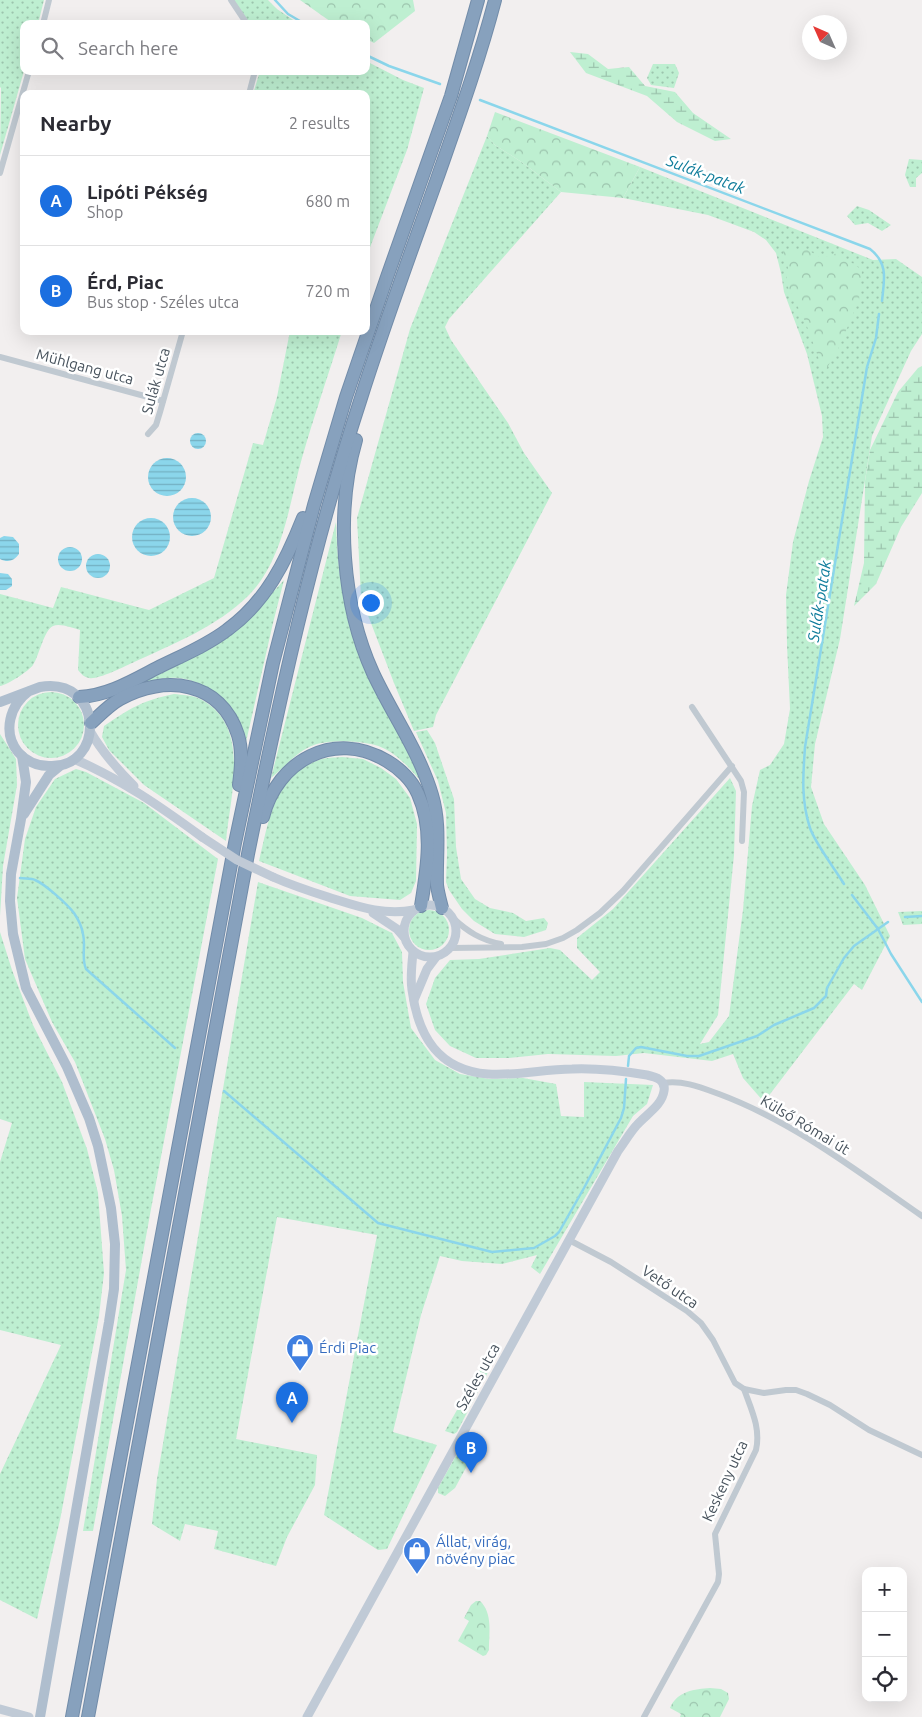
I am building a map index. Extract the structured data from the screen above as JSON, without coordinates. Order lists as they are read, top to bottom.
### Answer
{
  "streets": {
    "street": [
      "Mühlgang utca",
      "Sulák utca",
      "Külső Római út",
      "Vető utca",
      "Széles utca",
      "Keskeny utca"
    ]
  },
  "crossings": [
    ["Mühlgang utca", "Sulák utca"],
    ["Külső Római út", "Széles utca"],
    ["Vető utca", "Széles utca"],
    ["Vető utca", "Keskeny utca"]
  ],
  "water": ["Sulák-patak"],
  "places": {
    "shop": ["Érdi Piac", "Állat, virág, növény piac"]
  },
  "north": "top left",
  "page": {
    "search": "Search here",
    "heading": ["Nearby", "2 results"],
    "list": [
      {
        "mark": "A",
        "name": "Lipóti Pékség",
        "note": "Shop",
        "value": "680 m"
      },
      {
        "mark": "B",
        "name": "Érd, Piac",
        "note": "Bus stop · Széles utca",
        "value": "720 m"
      }
    ],
    "pins": ["A", "B"],
    "map_buttons": ["+", "−"]
  }
}
